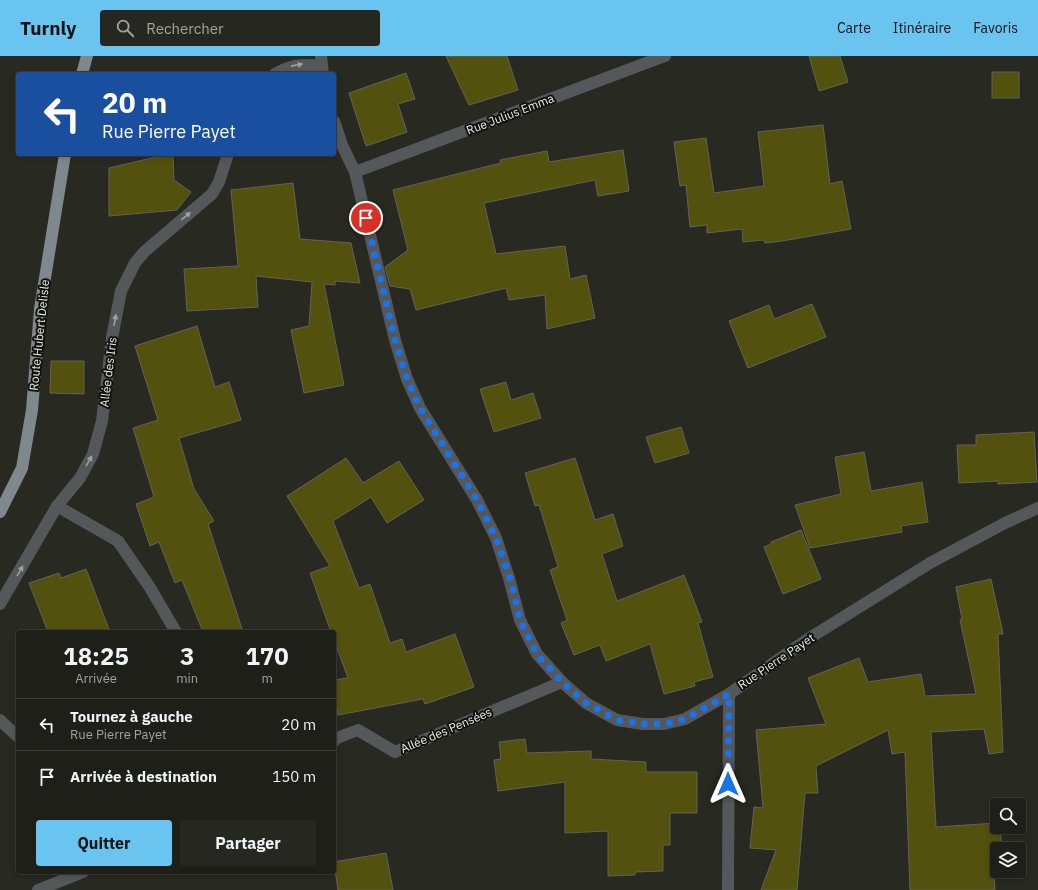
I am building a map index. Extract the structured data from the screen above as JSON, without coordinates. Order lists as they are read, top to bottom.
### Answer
{
  "streets": {
    "main road": ["Route Hubert Delisle"],
    "street": [
      "Rue Julius Emma",
      "Allée des Iris",
      "Rue Pierre Payet",
      "Allée des Pensées"
    ]
  },
  "crossings": [
    ["Rue Julius Emma", "Rue Pierre Payet"],
    ["Rue Pierre Payet", "Allée des Pensées"]
  ],
  "one_way": ["Allée des Iris"],
  "page": {
    "header": "Turnly",
    "search": "Rechercher",
    "nav": ["Carte", "Itinéraire", "Favoris"],
    "turn": ["20 m", "Rue Pierre Payet"],
    "eta": [
      "18:25",
      "Arrivée",
      "3",
      "min",
      "170",
      "m"
    ],
    "list": [
      {
        "name": "Tournez à gauche",
        "note": "Rue Pierre Payet",
        "value": "20 m"
      },
      {
        "name": "Arrivée à destination",
        "value": "150 m"
      }
    ],
    "buttons": ["Quitter", "Partager"]
  }
}
